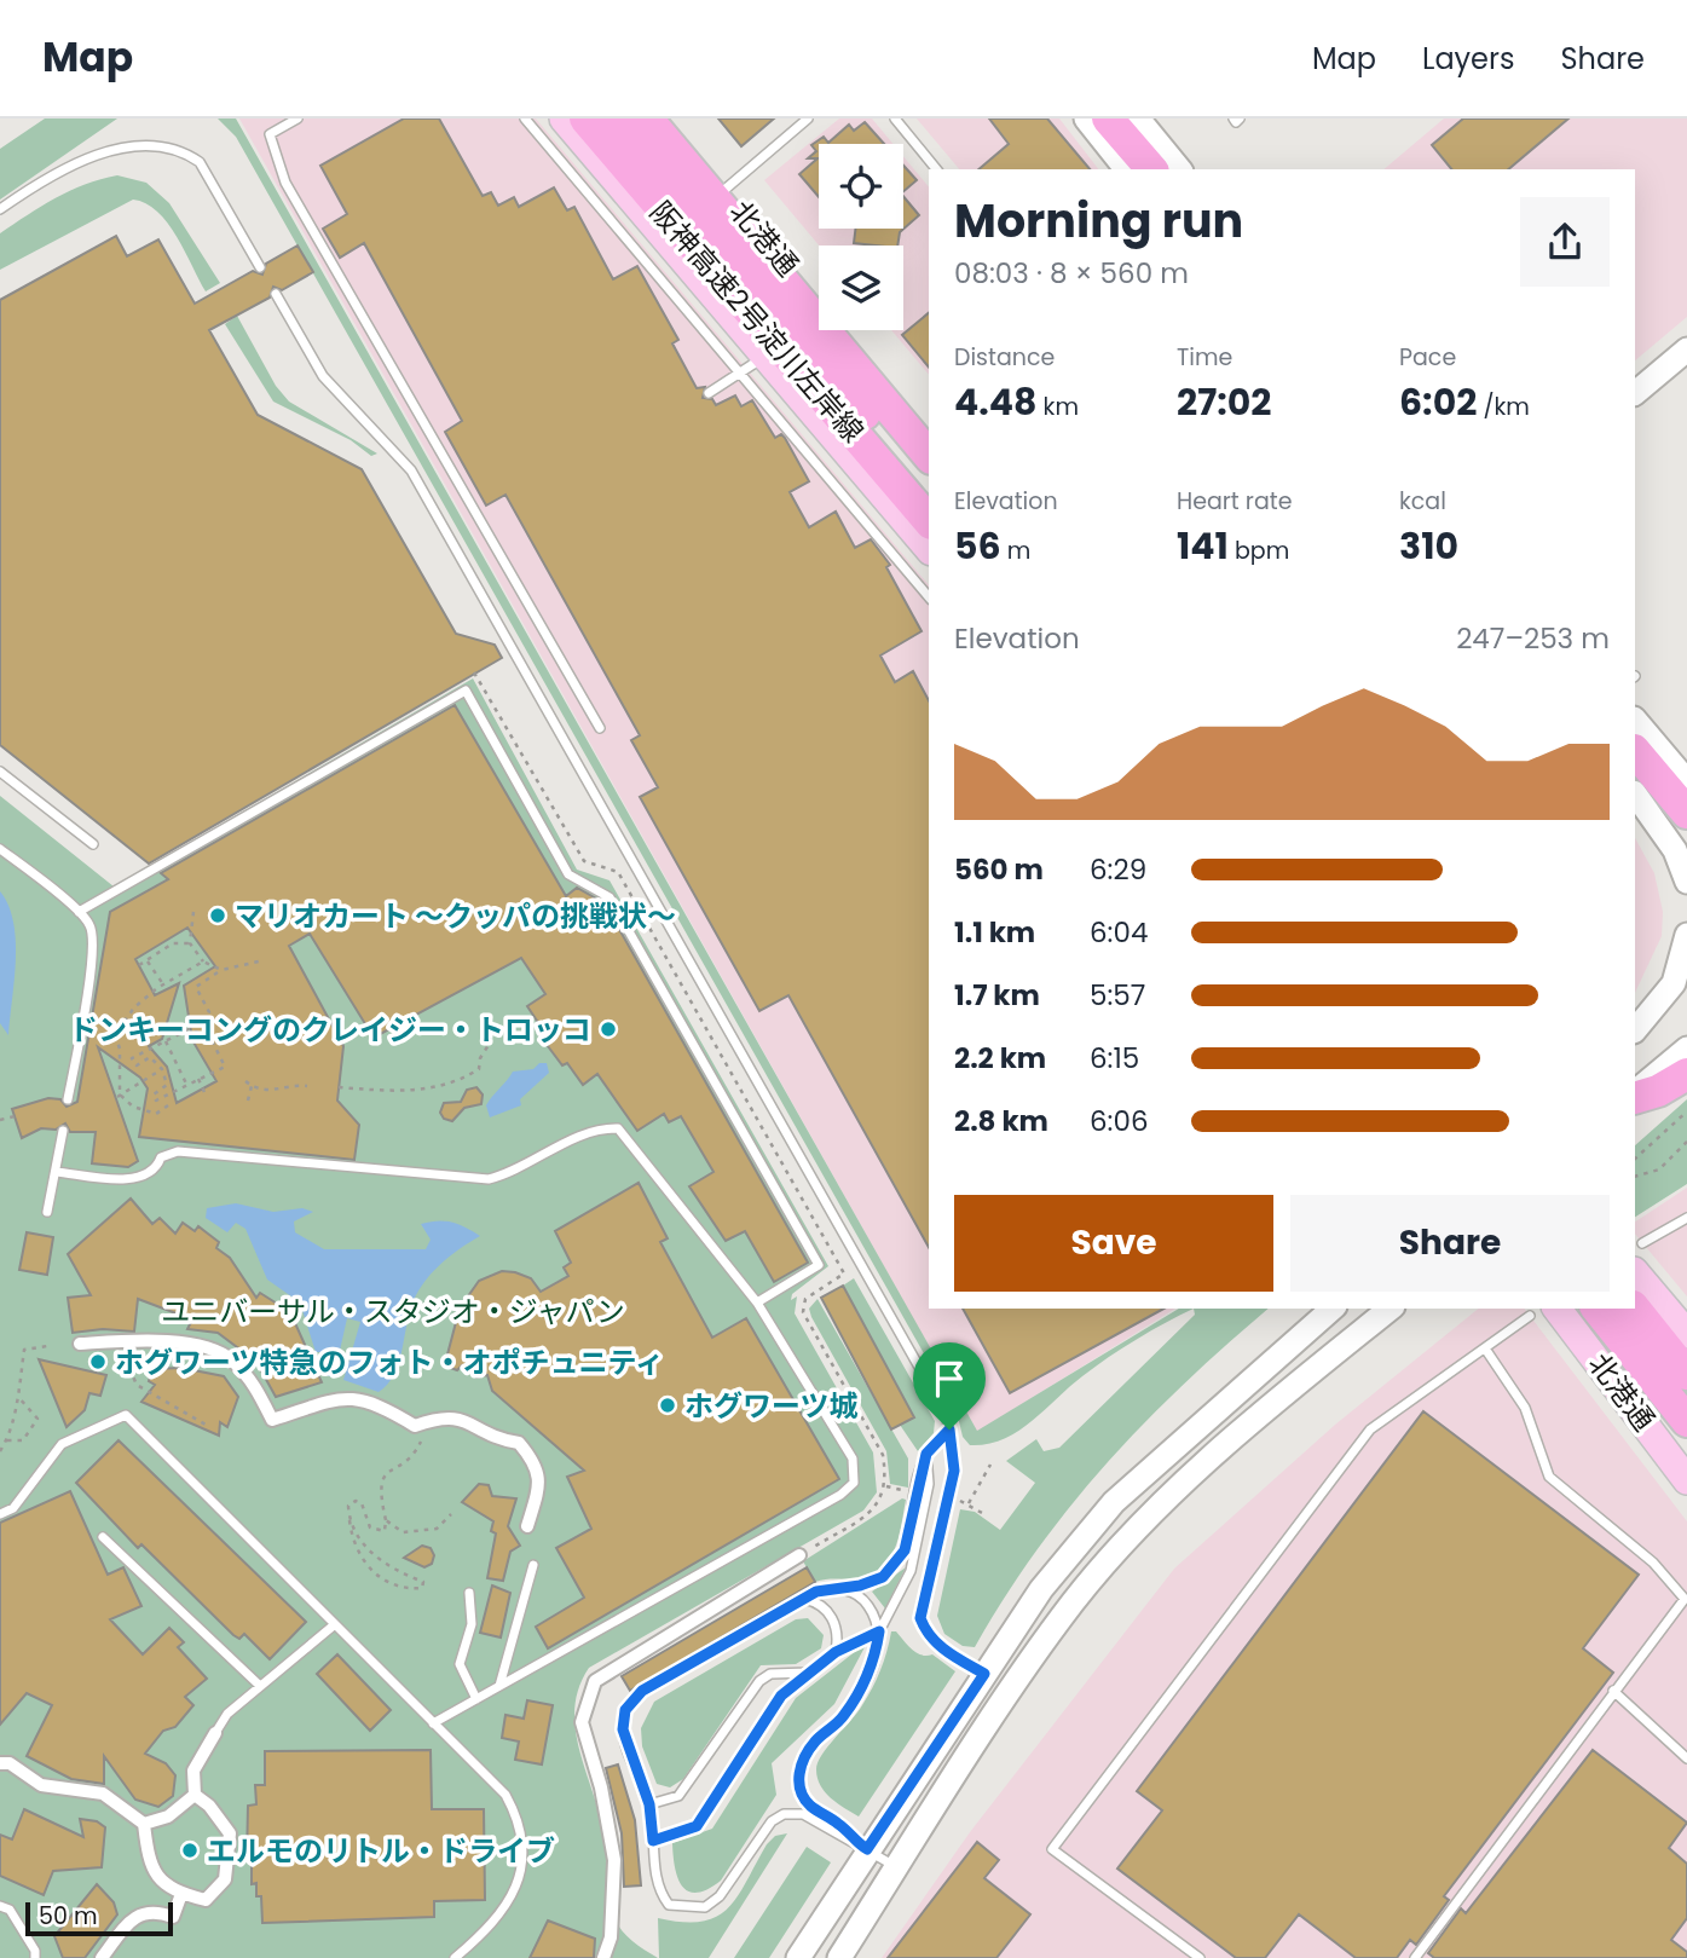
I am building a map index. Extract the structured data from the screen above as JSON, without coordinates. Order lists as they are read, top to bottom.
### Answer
{
  "streets": {
    "highway": ["阪神高速2号淀川左岸線"],
    "main road": ["北港通"]
  },
  "parks": ["ユニバーサル・スタジオ・ジャパン"],
  "places": [
    "マリオカート ～クッパの挑戦状～",
    "ドンキーコングのクレイジー・トロッコ",
    "ホグワーツ特急のフォト・オポチュニティ",
    "ホグワーツ城",
    "エルモのリトル・ドライブ"
  ],
  "scale_bar": "50 m",
  "page": {
    "header": "Map",
    "nav": ["Map", "Layers", "Share"],
    "heading": ["Morning run", "08:03 · 8 × 560 m"],
    "stats": [
      ["Distance", "4.48 km"],
      ["Time", "27:02"],
      ["Pace", "6:02 /km"],
      ["Elevation", "56 m"],
      ["Heart rate", "141 bpm"],
      ["kcal", "310"]
    ],
    "chart": ["Elevation", "247–253 m"],
    "list": [
      {
        "name": "560 m",
        "note": "6:29"
      },
      {
        "name": "1.1 km",
        "note": "6:04"
      },
      {
        "name": "1.7 km",
        "note": "5:57"
      },
      {
        "name": "2.2 km",
        "note": "6:15"
      },
      {
        "name": "2.8 km",
        "note": "6:06"
      }
    ],
    "buttons": ["Save", "Share"],
    "scale": "50 m"
  }
}
